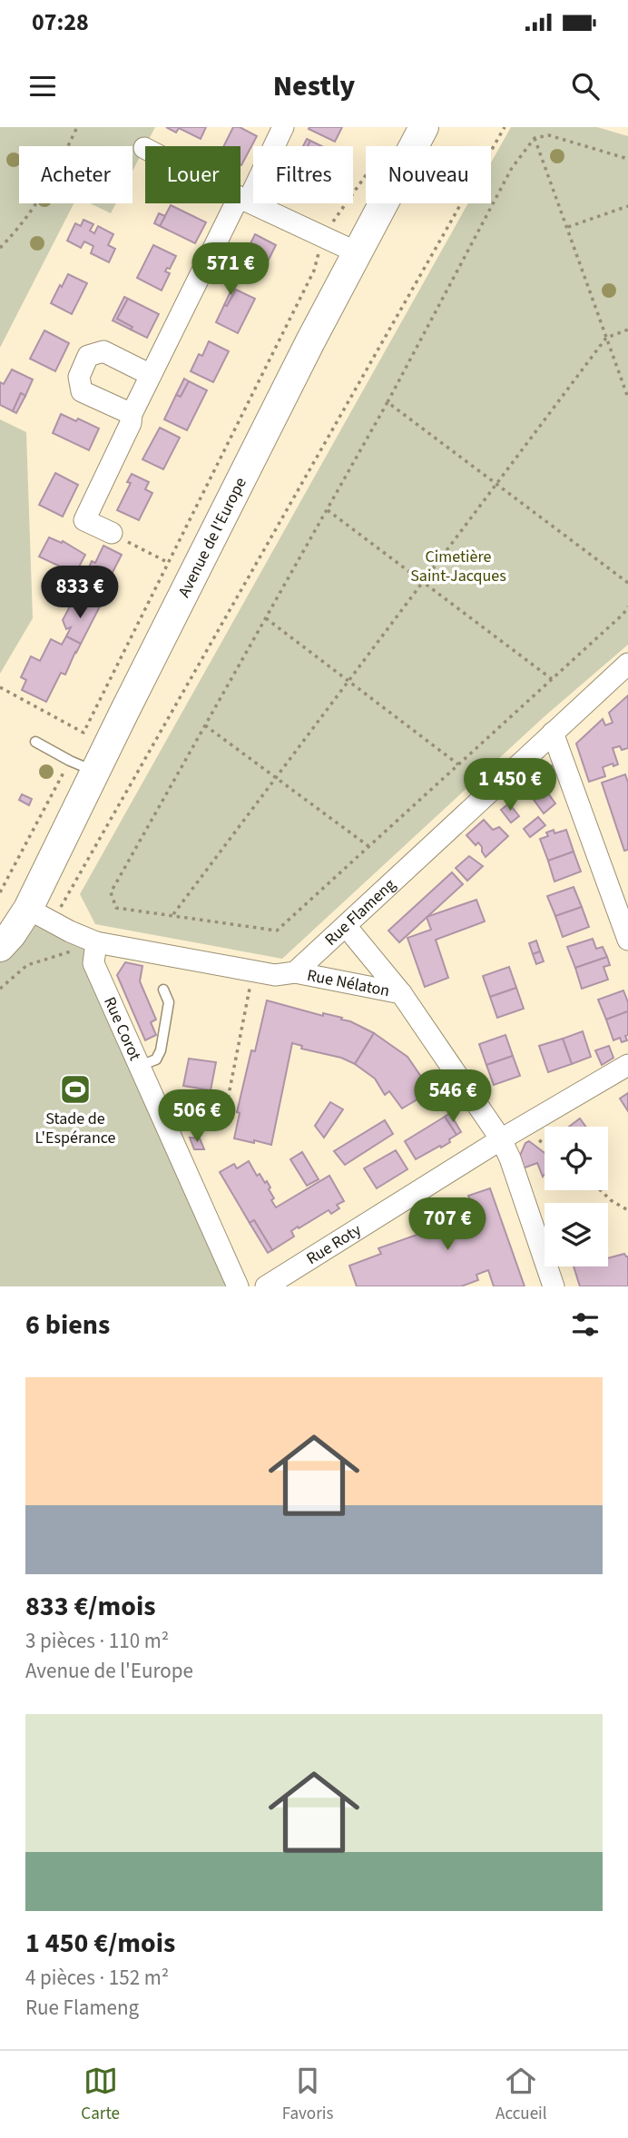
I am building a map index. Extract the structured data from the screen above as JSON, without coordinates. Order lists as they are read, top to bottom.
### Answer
{
  "streets": {
    "main road": ["Avenue de l'Europe"],
    "street": [
      "Rue Flameng",
      "Rue Nélaton",
      "Rue Corot",
      "Rue Roty"
    ]
  },
  "crossings": [
    ["Rue Flameng", "Rue Nélaton"],
    ["Rue Nélaton", "Rue Roty"]
  ],
  "parks": ["Cimetière Saint-Jacques"],
  "places": {
    "sports": ["Stade de L'Espérance"]
  },
  "page": {
    "status": "07:28",
    "header": "Nestly",
    "chip": [
      "Acheter",
      "Louer",
      "Filtres",
      "Nouveau"
    ],
    "price": [
      "571 €",
      "833 €",
      "1 450 €",
      "546 €",
      "506 €",
      "707 €"
    ],
    "heading": "6 biens",
    "list": [
      {
        "name": "833 €/mois",
        "note": "3 pièces · 110 m² · Avenue de l'Europe"
      },
      {
        "name": "1 450 €/mois",
        "note": "4 pièces · 152 m² · Rue Flameng"
      }
    ],
    "tabs": ["Carte", "Favoris", "Accueil"]
  }
}
